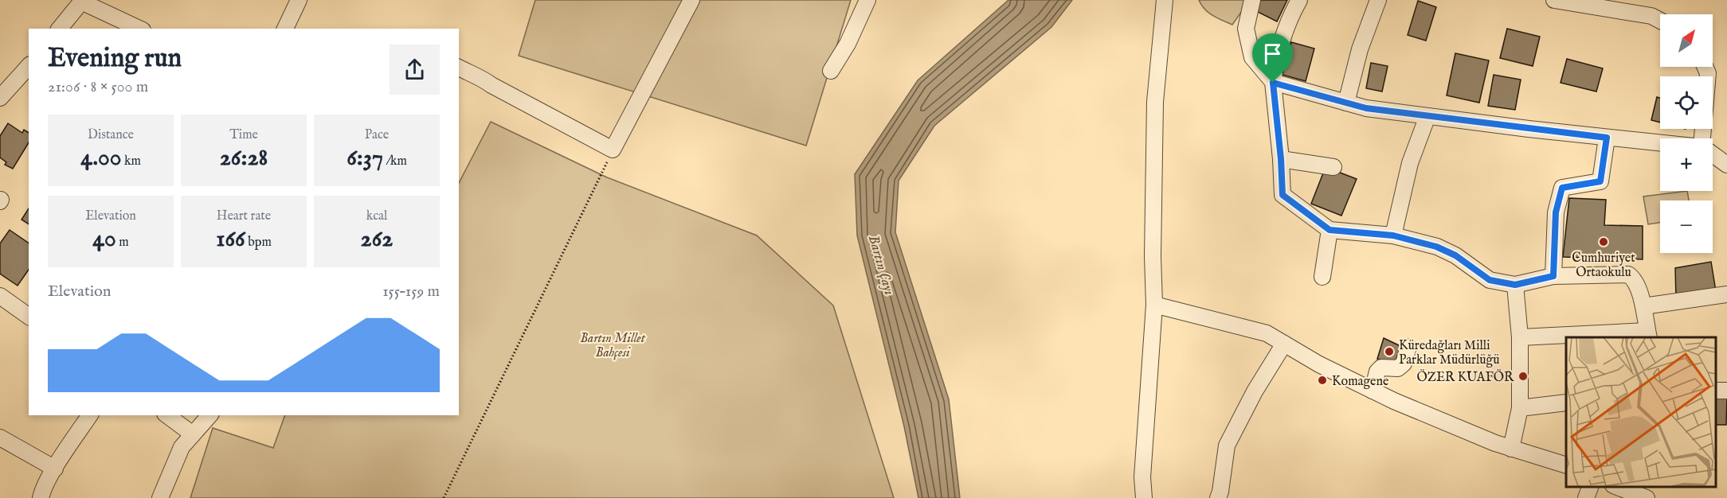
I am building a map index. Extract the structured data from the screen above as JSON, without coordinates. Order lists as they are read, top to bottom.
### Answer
{
  "water": ["Bartın Çayı"],
  "parks": ["Bartın Millet Bahçesi"],
  "places": [
    "Cumhuriyet Ortaokulu",
    "Küredağları Milli Parklar Müdürlüğü",
    "ÖZER KUAFÖR",
    "Komagene"
  ],
  "north": "top right",
  "page": {
    "map_buttons": ["+", "−"],
    "heading": ["Evening run", "21:06 · 8 × 500 m"],
    "stats": [
      ["Distance", "4.00 km"],
      ["Time", "26:28"],
      ["Pace", "6:37 /km"],
      ["Elevation", "40 m"],
      ["Heart rate", "166 bpm"],
      ["kcal", "262"]
    ],
    "chart": ["Elevation", "155–159 m"]
  }
}
